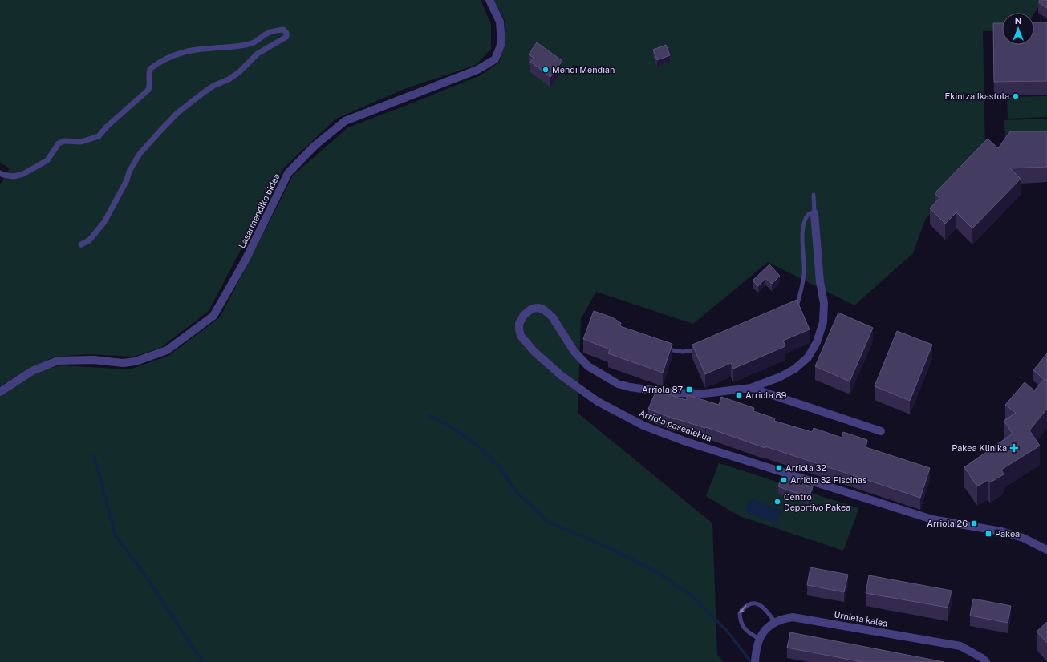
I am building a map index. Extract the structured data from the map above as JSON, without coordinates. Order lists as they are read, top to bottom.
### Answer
{
  "streets": {
    "street": ["Lasarmendiko bidea", "Arriola pasealekua", "Urnieta kalea"]
  },
  "places": {
    "other": ["Mendi Mendian", "Ekintza Ikastola", "Centro Deportivo Pakea"],
    "transit": [
      "Arriola 87",
      "Arriola 89",
      "Arriola 32",
      "Arriola 32 Piscinas",
      "Arriola 26",
      "Pakea"
    ],
    "health": ["Pakea Klinika"]
  },
  "north": "top"
}
